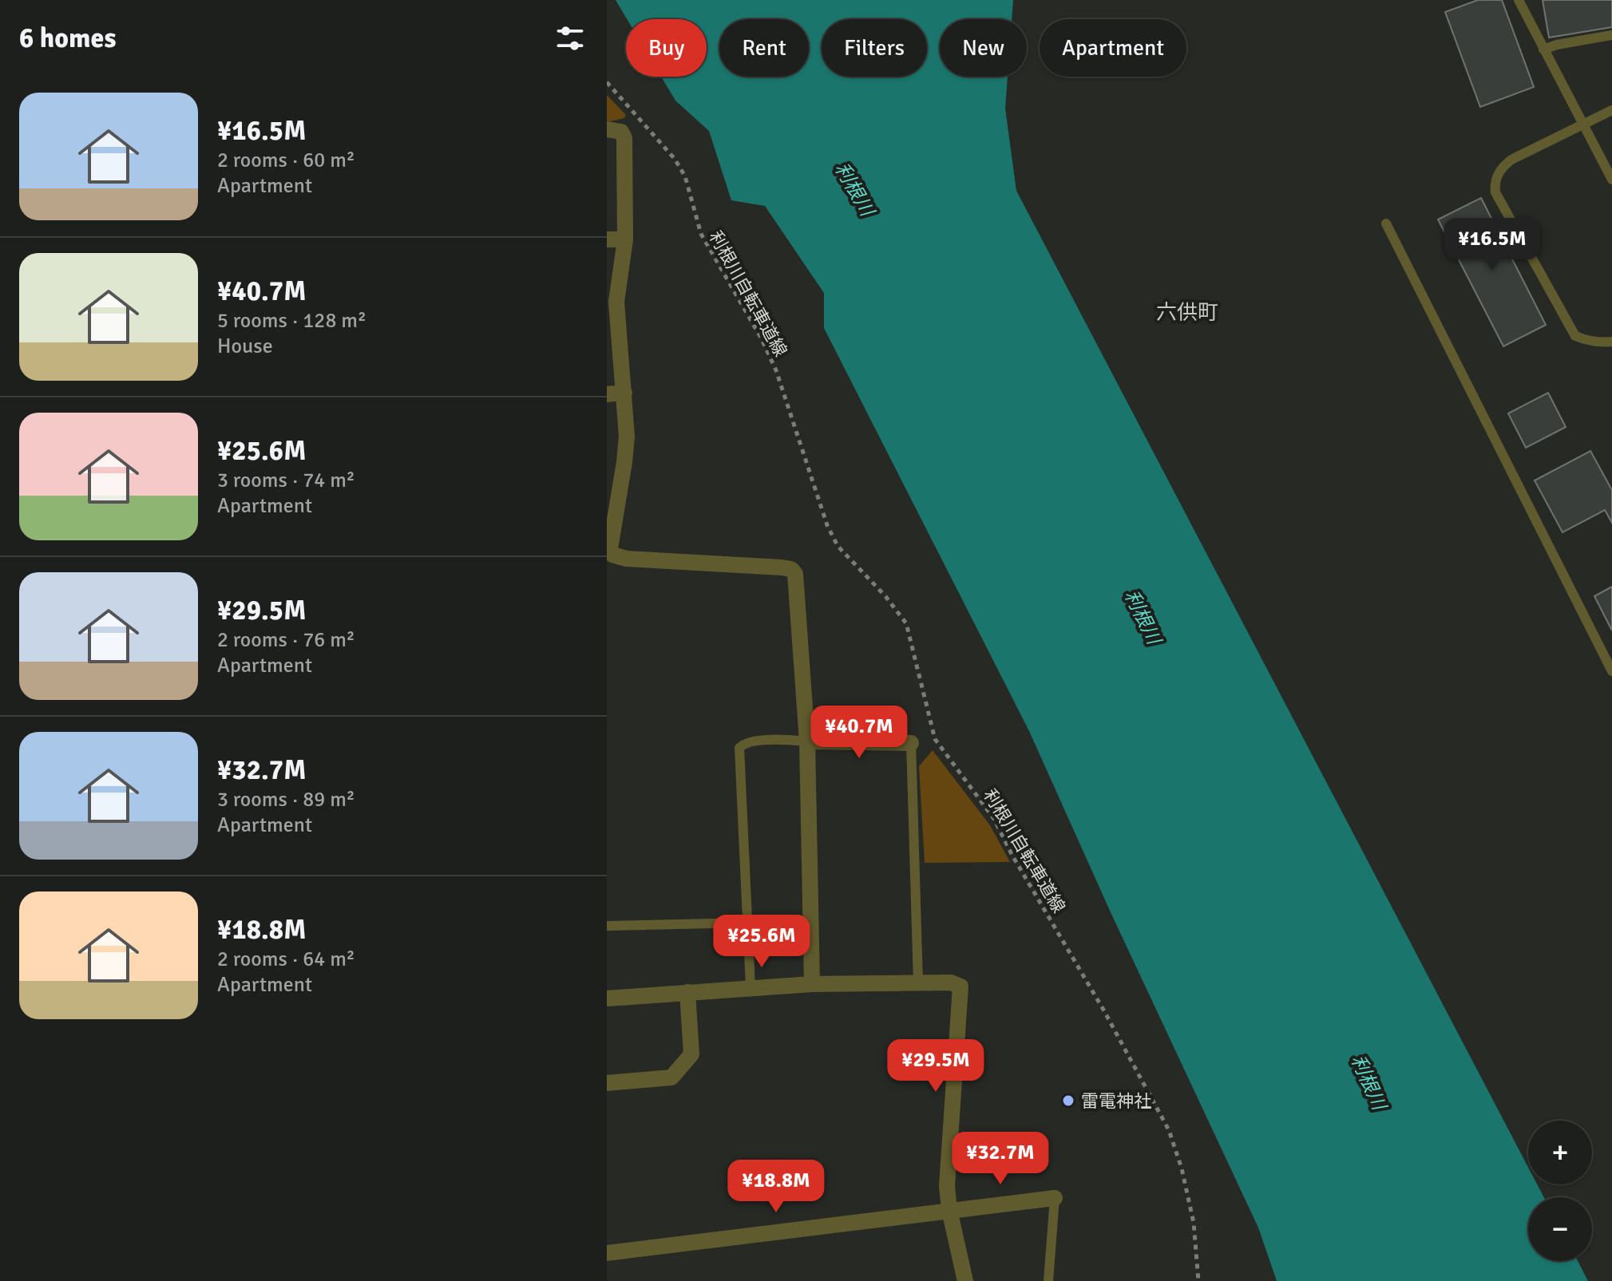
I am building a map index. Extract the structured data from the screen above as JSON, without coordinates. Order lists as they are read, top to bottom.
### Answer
{
  "streets": {
    "path": ["利根川自転車道線"]
  },
  "districts": ["六供町"],
  "water": ["利根川"],
  "places": ["雷電神社"],
  "page": {
    "heading": "6 homes",
    "chip": [
      "Buy",
      "Rent",
      "Filters",
      "New",
      "Apartment"
    ],
    "list": [
      {
        "name": "¥16.5M",
        "note": "2 rooms · 60 m² · Apartment"
      },
      {
        "name": "¥40.7M",
        "note": "5 rooms · 128 m² · House"
      },
      {
        "name": "¥25.6M",
        "note": "3 rooms · 74 m² · Apartment"
      },
      {
        "name": "¥29.5M",
        "note": "2 rooms · 76 m² · Apartment"
      },
      {
        "name": "¥32.7M",
        "note": "3 rooms · 89 m² · Apartment"
      },
      {
        "name": "¥18.8M",
        "note": "2 rooms · 64 m² · Apartment"
      }
    ],
    "price": [
      "¥16.5M",
      "¥40.7M",
      "¥25.6M",
      "¥29.5M",
      "¥32.7M",
      "¥18.8M"
    ],
    "map_buttons": ["+", "−"]
  }
}
